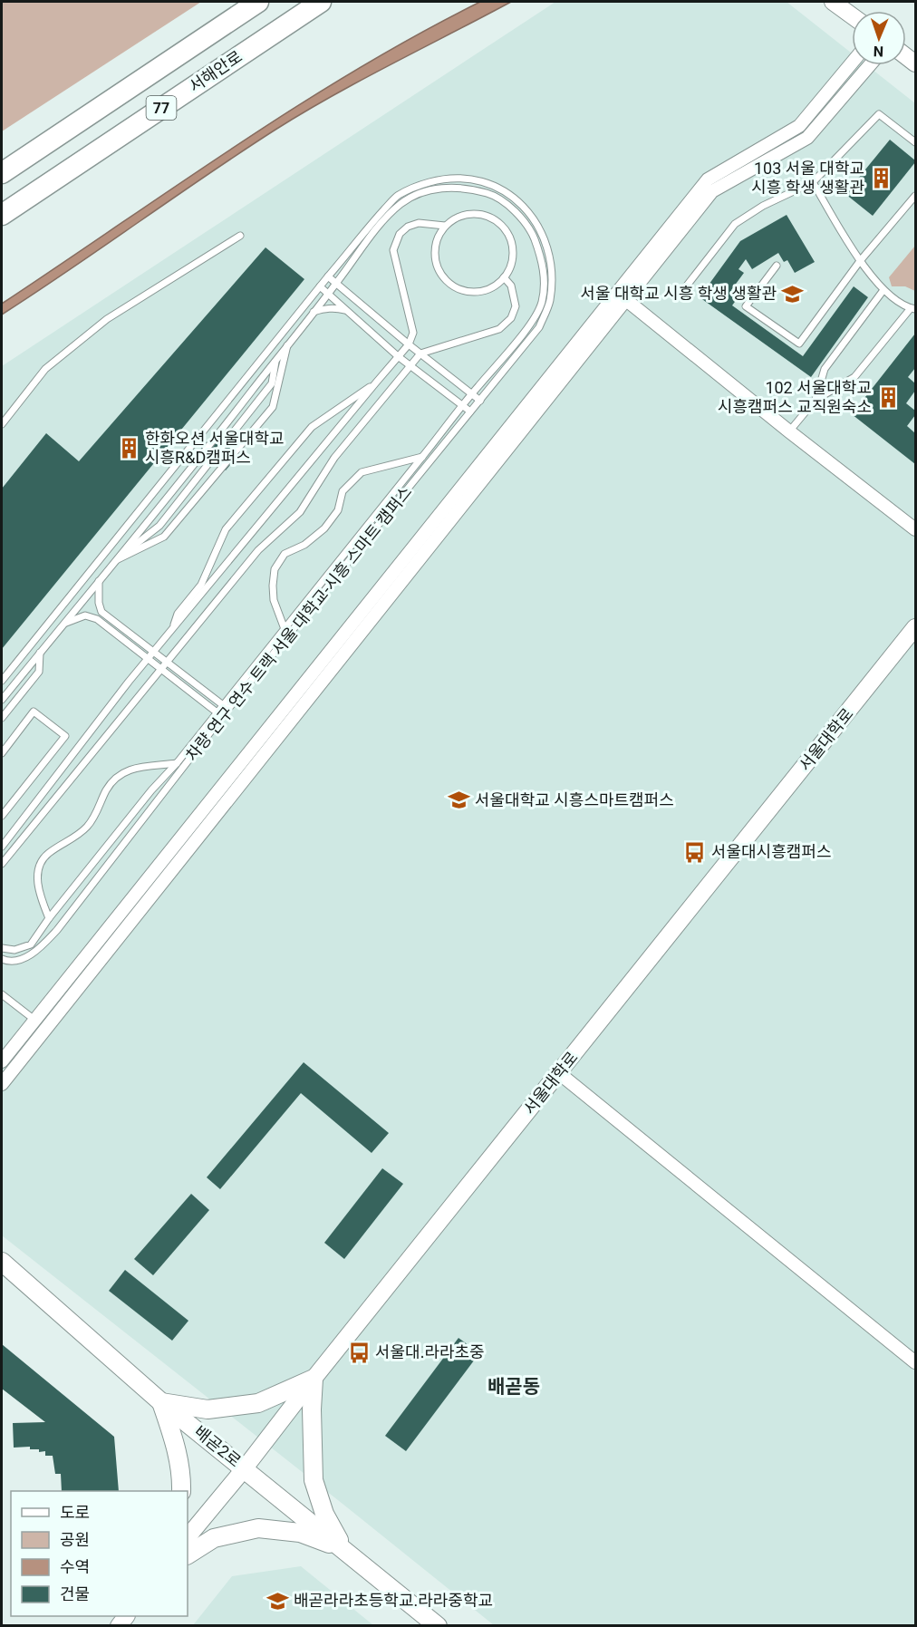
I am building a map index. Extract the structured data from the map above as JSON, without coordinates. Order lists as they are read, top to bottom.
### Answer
{
  "streets": {
    "main road": ["서해안로", "77", "배곧2로"],
    "street": ["서울대학로"],
    "lane": ["차량 연구 연수 트랙 서울 대학교-시흥 스마트 캠퍼스"]
  },
  "crossings": [
    ["서울대학로", "배곧2로"]
  ],
  "districts": ["배곧동"],
  "places": {
    "building": ["103 서울 대학교 시흥 학생 생활관", "102 서울대학교 시흥캠퍼스 교직원숙소", "한화오션 서울대학교 시흥R&D캠퍼스"],
    "school or university": ["서울 대학교 시흥 학생 생활관", "서울대학교 시흥스마트캠퍼스", "배곧라라초등학교.라라중학교"],
    "bus stop": ["서울대시흥캠퍼스", "서울대.라라초중"]
  },
  "legend": [
    "도로",
    "공원",
    "수역",
    "건물"
  ],
  "north": "bottom"
}
